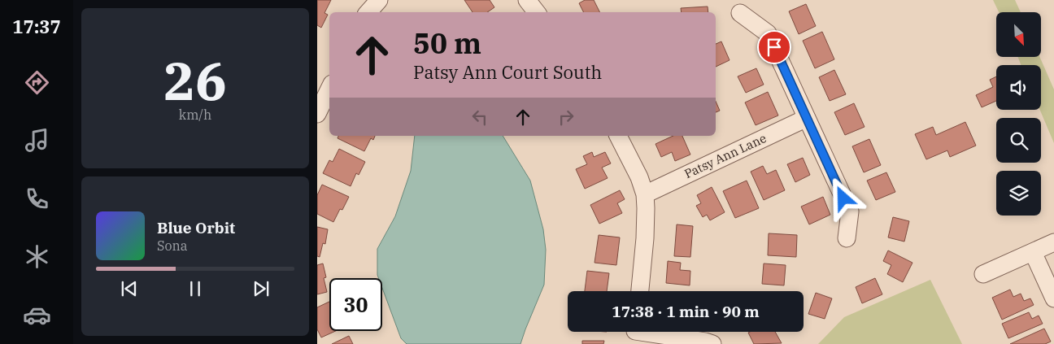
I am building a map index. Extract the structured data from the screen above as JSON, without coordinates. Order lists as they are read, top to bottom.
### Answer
{
  "streets": {
    "street": ["Patsy Ann Lane"]
  },
  "north": "bottom right",
  "page": {
    "tabs": "17:37",
    "tile": ["26", "km/h"],
    "turn": ["50 m", "Patsy Ann Court South"],
    "song": ["Blue Orbit", "Sona"],
    "limit": "30",
    "trip": "17:38 · 1 min · 90 m"
  }
}
